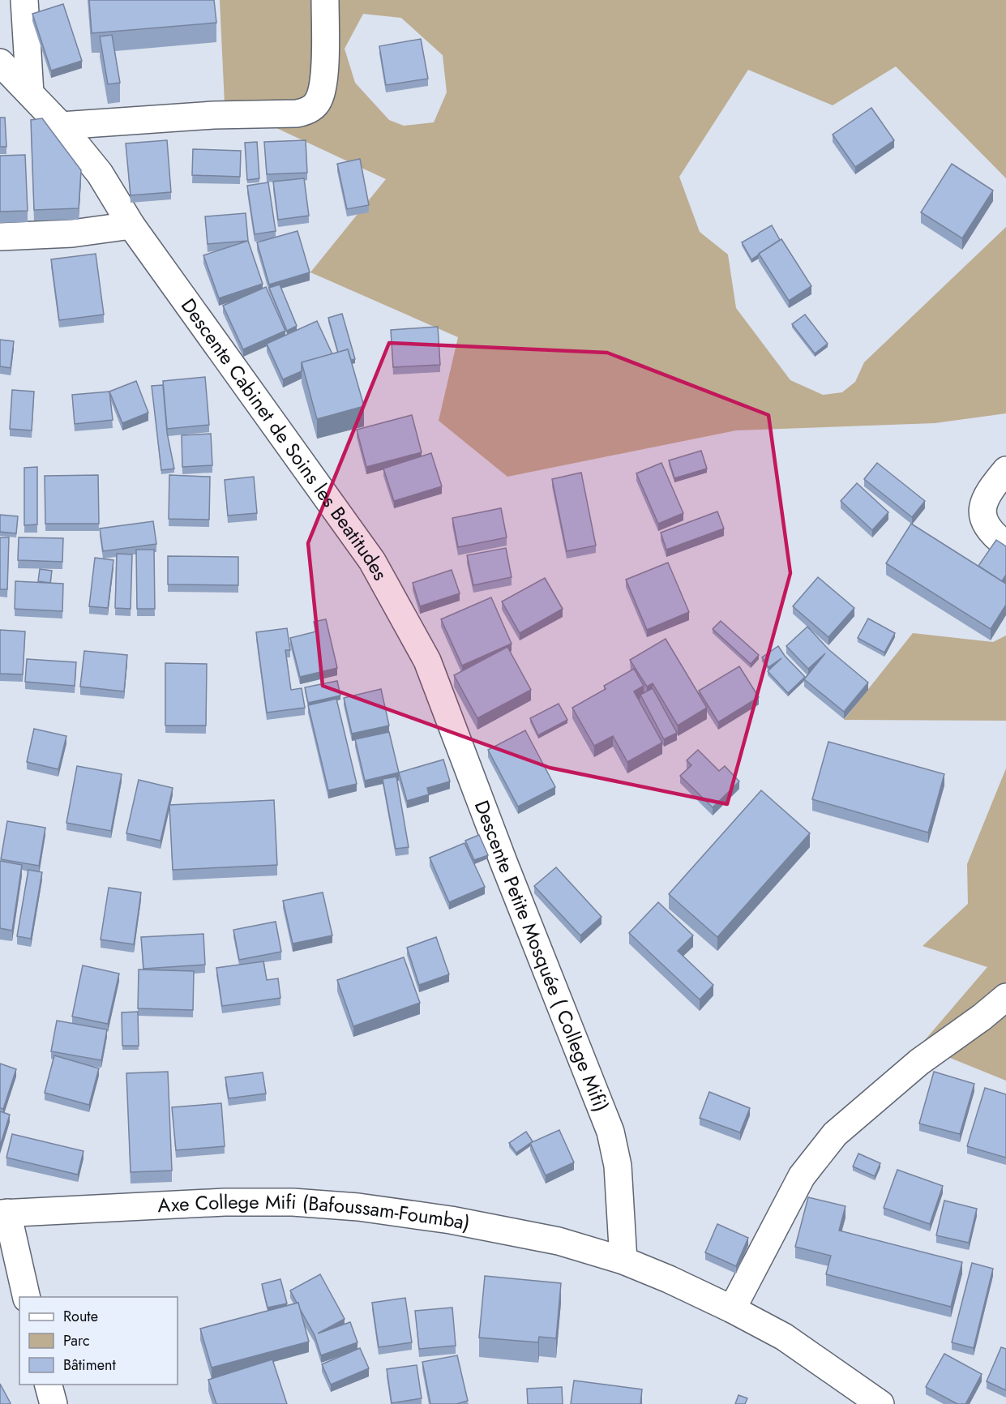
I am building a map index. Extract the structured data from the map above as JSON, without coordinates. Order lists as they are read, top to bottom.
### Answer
{
  "streets": {
    "main road": ["Descente Cabinet de Soins les Beatitudes", "Descente Petite Mosquée ( College Mifi)", "Axe College Mifi (Bafoussam-Foumba)"]
  },
  "crossings": [
    ["Descente Cabinet de Soins les Beatitudes", "Descente Petite Mosquée ( College Mifi)"],
    ["Descente Petite Mosquée ( College Mifi)", "Axe College Mifi (Bafoussam-Foumba)"]
  ],
  "legend": ["Route", "Parc", "Bâtiment"]
}
